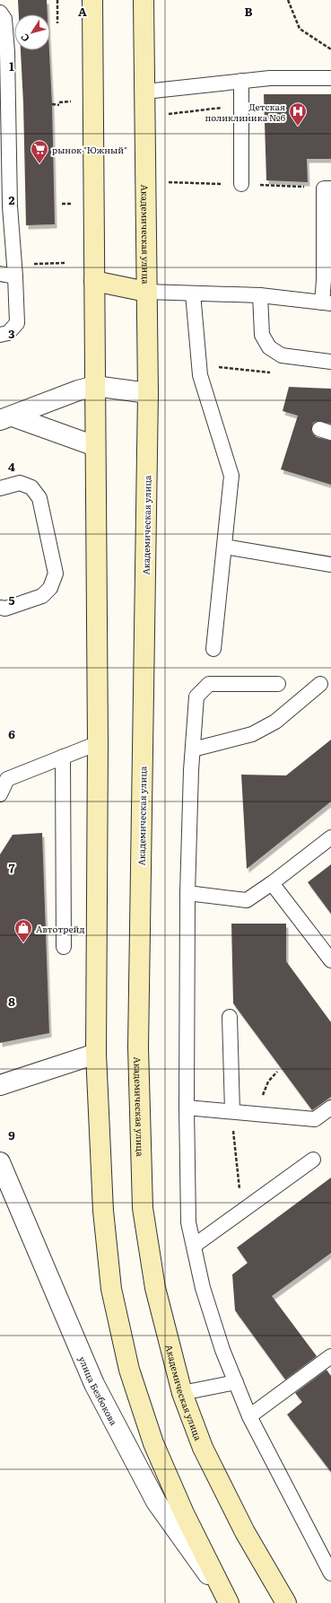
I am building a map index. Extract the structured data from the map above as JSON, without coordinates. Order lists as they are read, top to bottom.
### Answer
{
  "streets": {
    "main road": ["Академическая улица"],
    "street": ["улица Безбокова"]
  },
  "places": {
    "hospital": ["Детская поликлиника №6"],
    "supermarket": ["рынок \"Южный\""],
    "shop": ["Автотрейд"]
  },
  "north": "bottom left",
  "grid": {
    "columns": ["A", "B"],
    "rows": [
      "1",
      "2",
      "3",
      "4",
      "5",
      "6",
      "7",
      "8",
      "9"
    ]
  }
}
